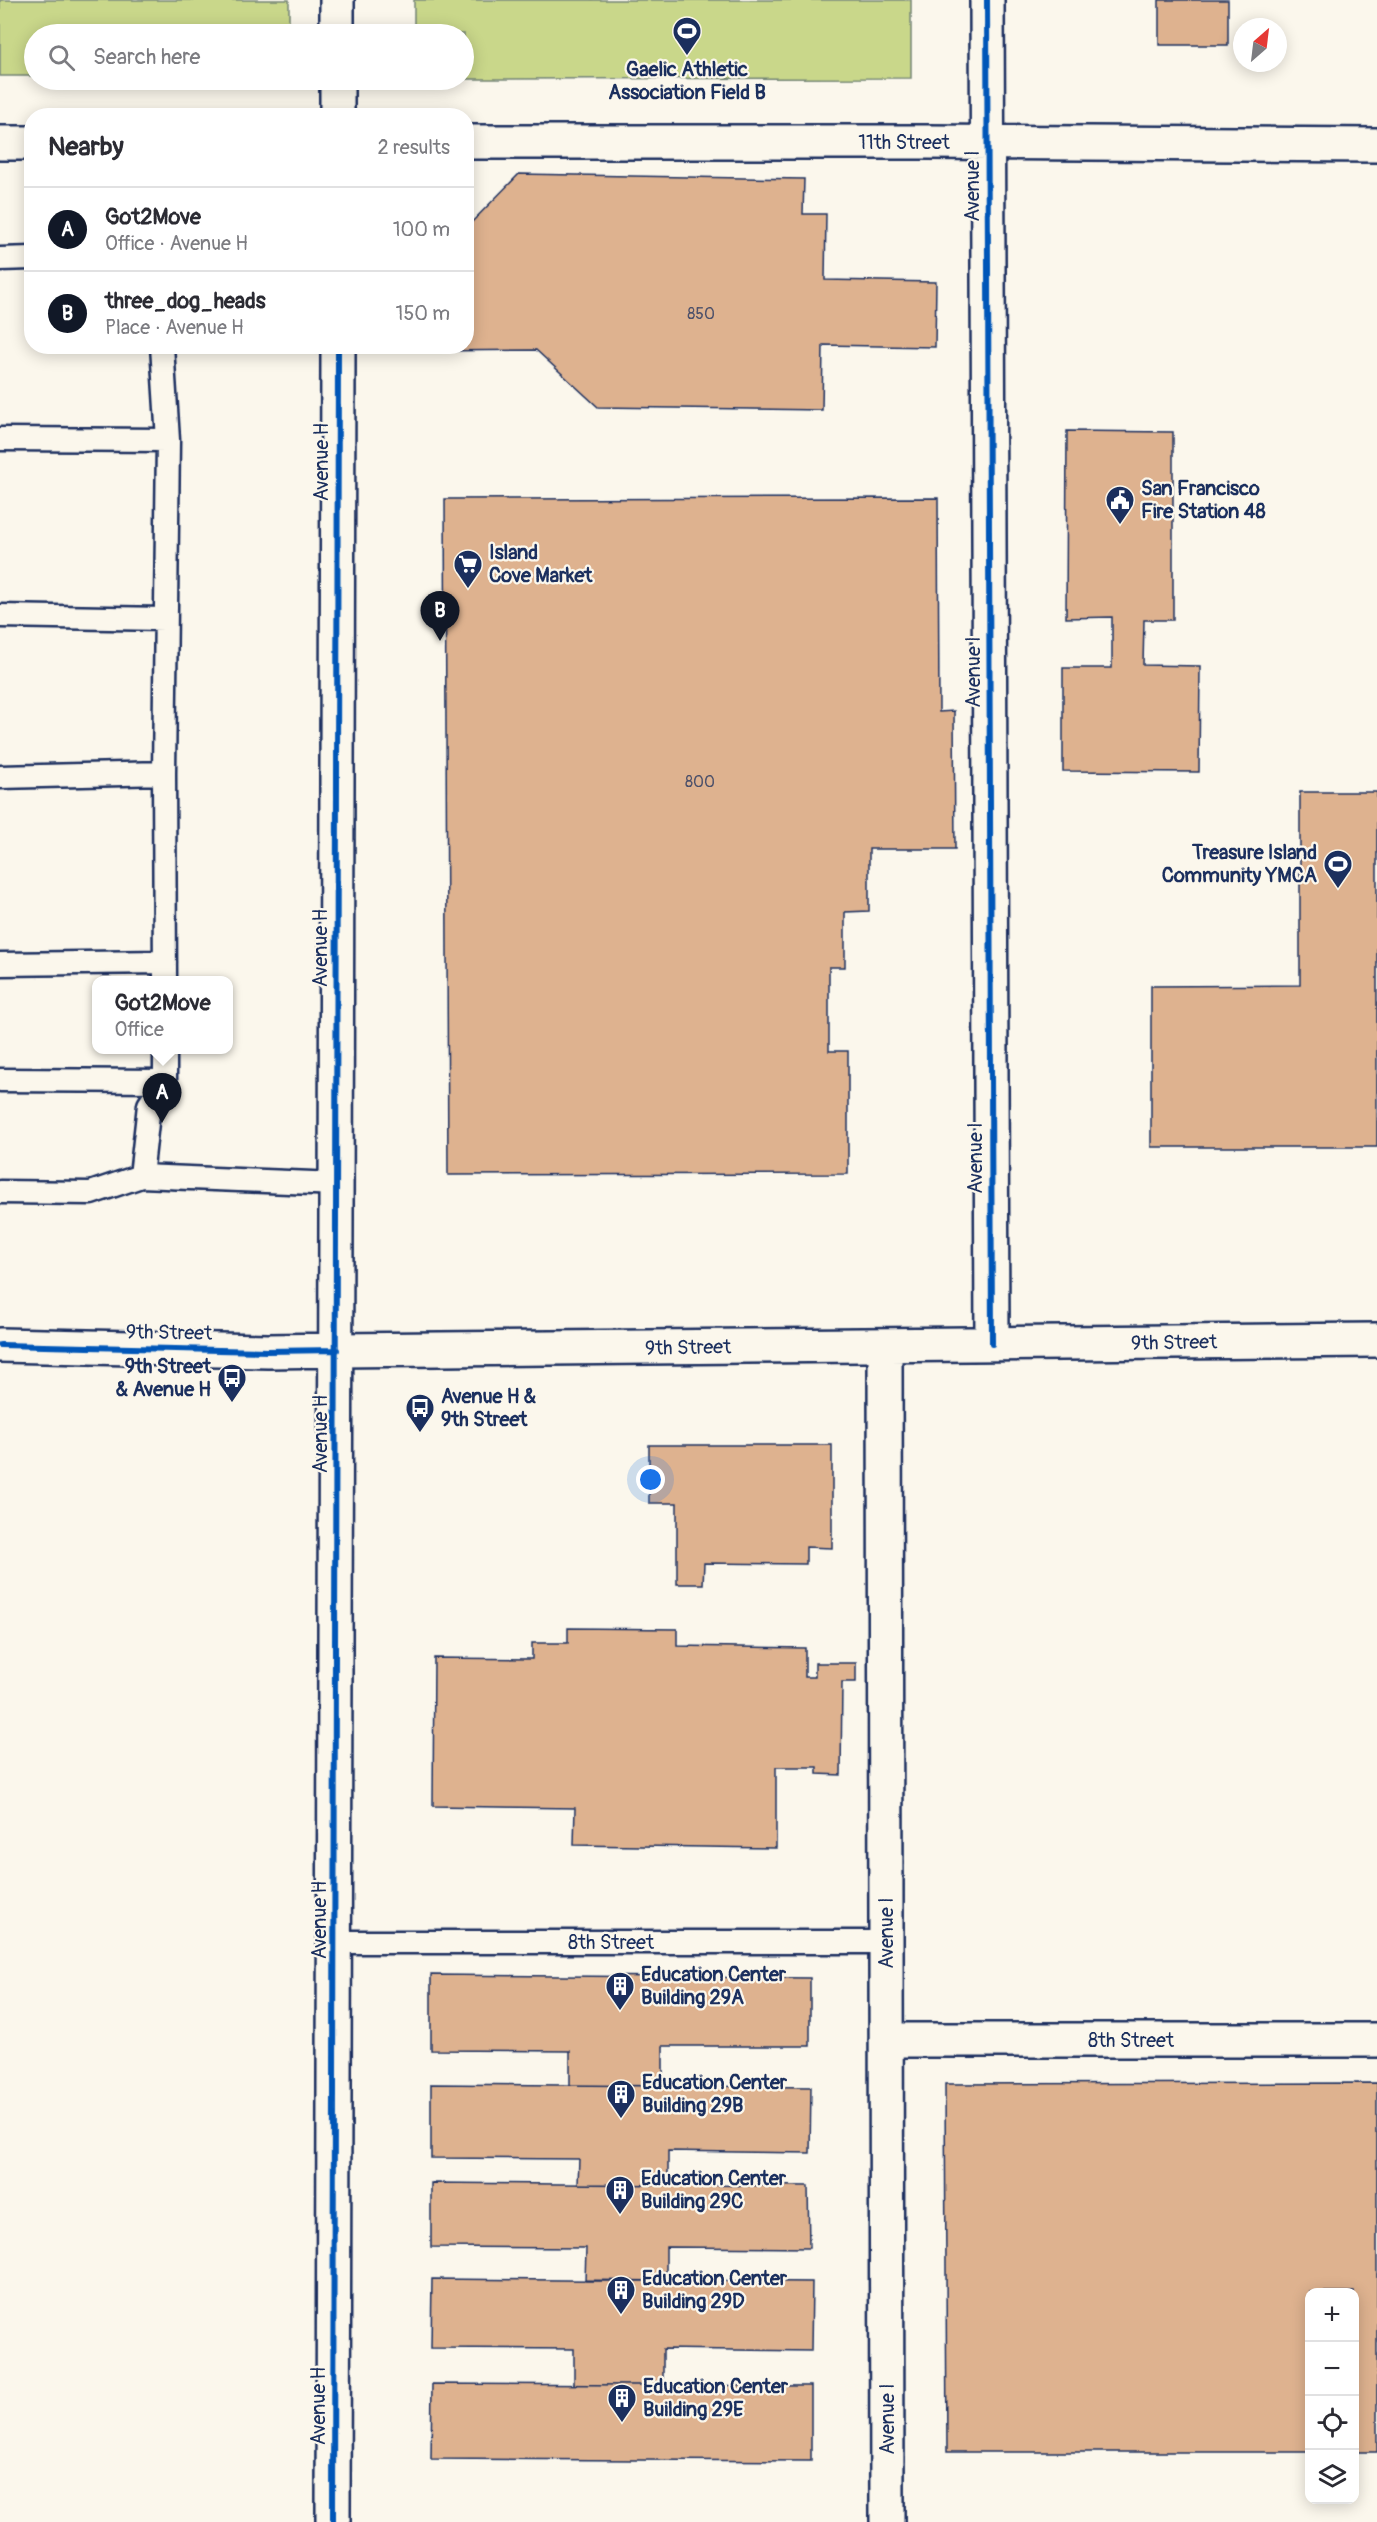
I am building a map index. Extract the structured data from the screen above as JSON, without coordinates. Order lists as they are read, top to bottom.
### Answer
{
  "streets": {
    "street": [
      "11th Street",
      "Avenue I",
      "Avenue H",
      "9th Street",
      "8th Street"
    ]
  },
  "crossings": [
    ["11th Street", "Avenue I"],
    ["Avenue I", "9th Street"],
    ["Avenue I", "8th Street"],
    ["Avenue H", "9th Street"],
    ["Avenue H", "8th Street"]
  ],
  "places": {
    "sports": ["Gaelic Athletic Association Field B", "Treasure Island Community YMCA"],
    "public building": ["San Francisco Fire Station 48"],
    "supermarket": ["Island Cove Market"],
    "bus stop": ["9th Street & Avenue H", "Avenue H & 9th Street"],
    "building": [
      "Education Center Building 29A",
      "Education Center Building 29B",
      "Education Center Building 29C",
      "Education Center Building 29D",
      "Education Center Building 29E"
    ]
  },
  "house_numbers": ["850", "800"],
  "north": "top right",
  "page": {
    "search": "Search here",
    "heading": ["Nearby", "2 results"],
    "list": [
      {
        "mark": "A",
        "name": "Got2Move",
        "note": "Office · Avenue H",
        "value": "100 m"
      },
      {
        "mark": "B",
        "name": "three_dog_heads",
        "note": "Place · Avenue H",
        "value": "150 m"
      }
    ],
    "pins": ["B", "A"],
    "popup": ["Got2Move", "Office"],
    "map_buttons": ["+", "−"]
  }
}
